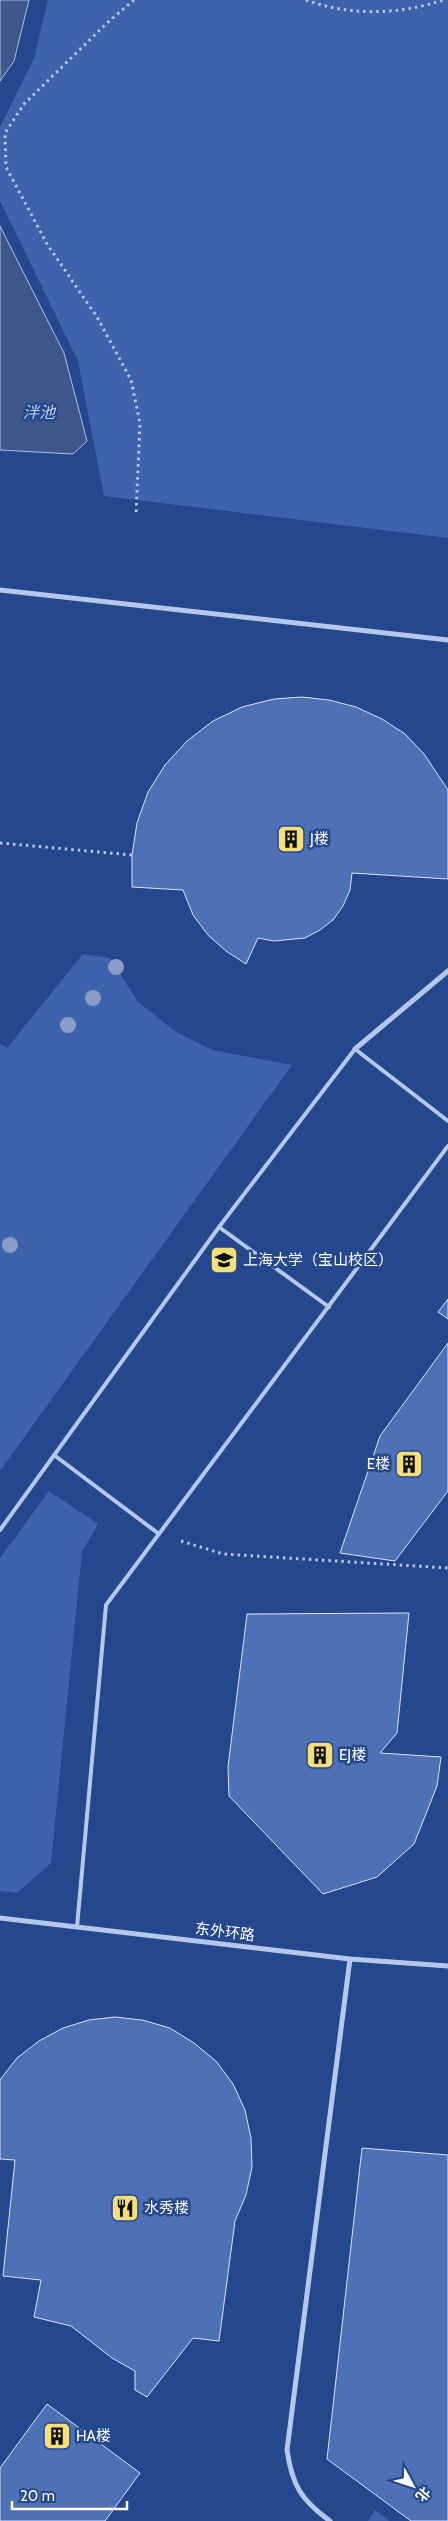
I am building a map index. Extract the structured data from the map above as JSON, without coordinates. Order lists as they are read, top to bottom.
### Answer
{
  "streets": {
    "street": ["东外环路"]
  },
  "water": ["泮池"],
  "places": {
    "building": [
      "J楼",
      "E楼",
      "EJ楼",
      "HA楼"
    ],
    "school or university": ["上海大学（宝山校区）"],
    "restaurant": ["水秀楼"]
  },
  "scale_bar": "20 m",
  "north": "bottom right"
}
